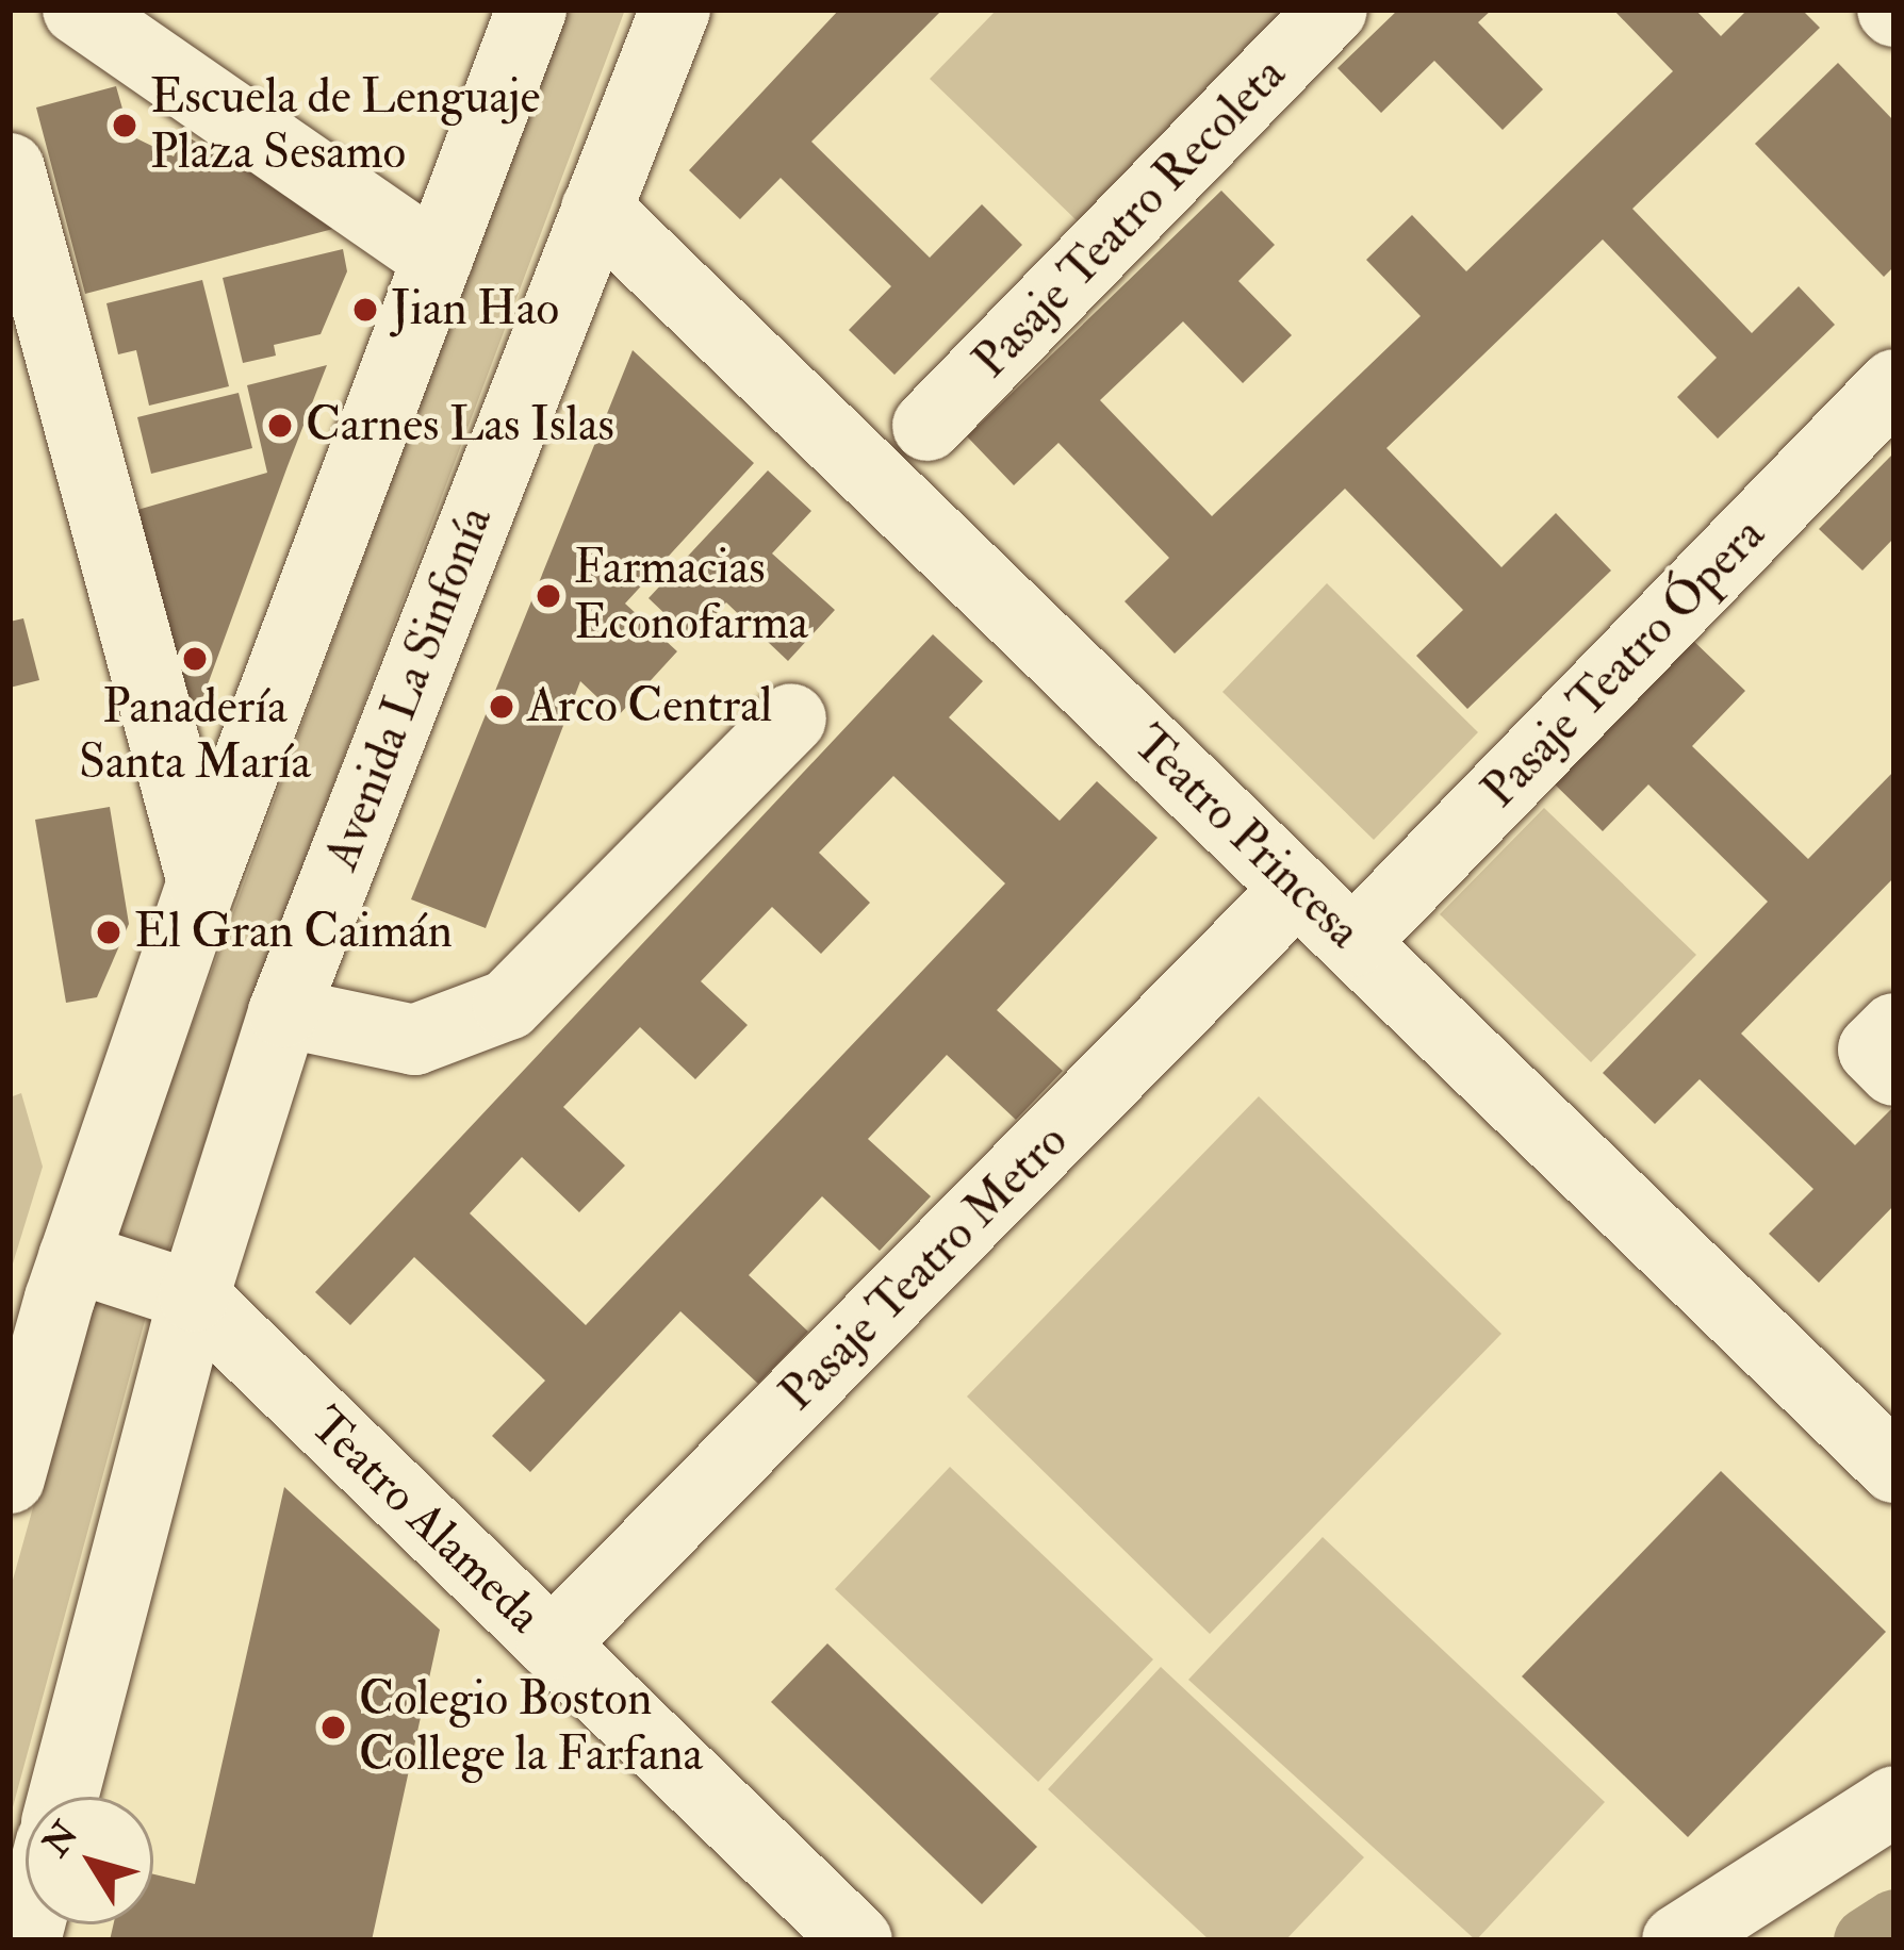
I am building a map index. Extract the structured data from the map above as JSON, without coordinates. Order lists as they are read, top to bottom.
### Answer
{
  "streets": {
    "street": [
      "Pasaje Teatro Recoleta",
      "Pasaje Teatro Ópera",
      "Avenida La Sinfonía",
      "Teatro Princesa",
      "Pasaje Teatro Metro",
      "Teatro Alameda"
    ]
  },
  "crossings": [
    ["Pasaje Teatro Ópera", "Teatro Princesa"],
    ["Avenida La Sinfonía", "Teatro Princesa"],
    ["Avenida La Sinfonía", "Teatro Alameda"],
    ["Teatro Princesa", "Pasaje Teatro Metro"],
    ["Pasaje Teatro Metro", "Teatro Alameda"]
  ],
  "places": [
    "Escuela de Lenguaje Plaza Sesamo",
    "Jian Hao",
    "Carnes Las Islas",
    "Farmacias Econofarma",
    "Panadería Santa María",
    "Arco Central",
    "El Gran Caimán",
    "Colegio Boston College la Farfana"
  ],
  "north": "top left"
}
